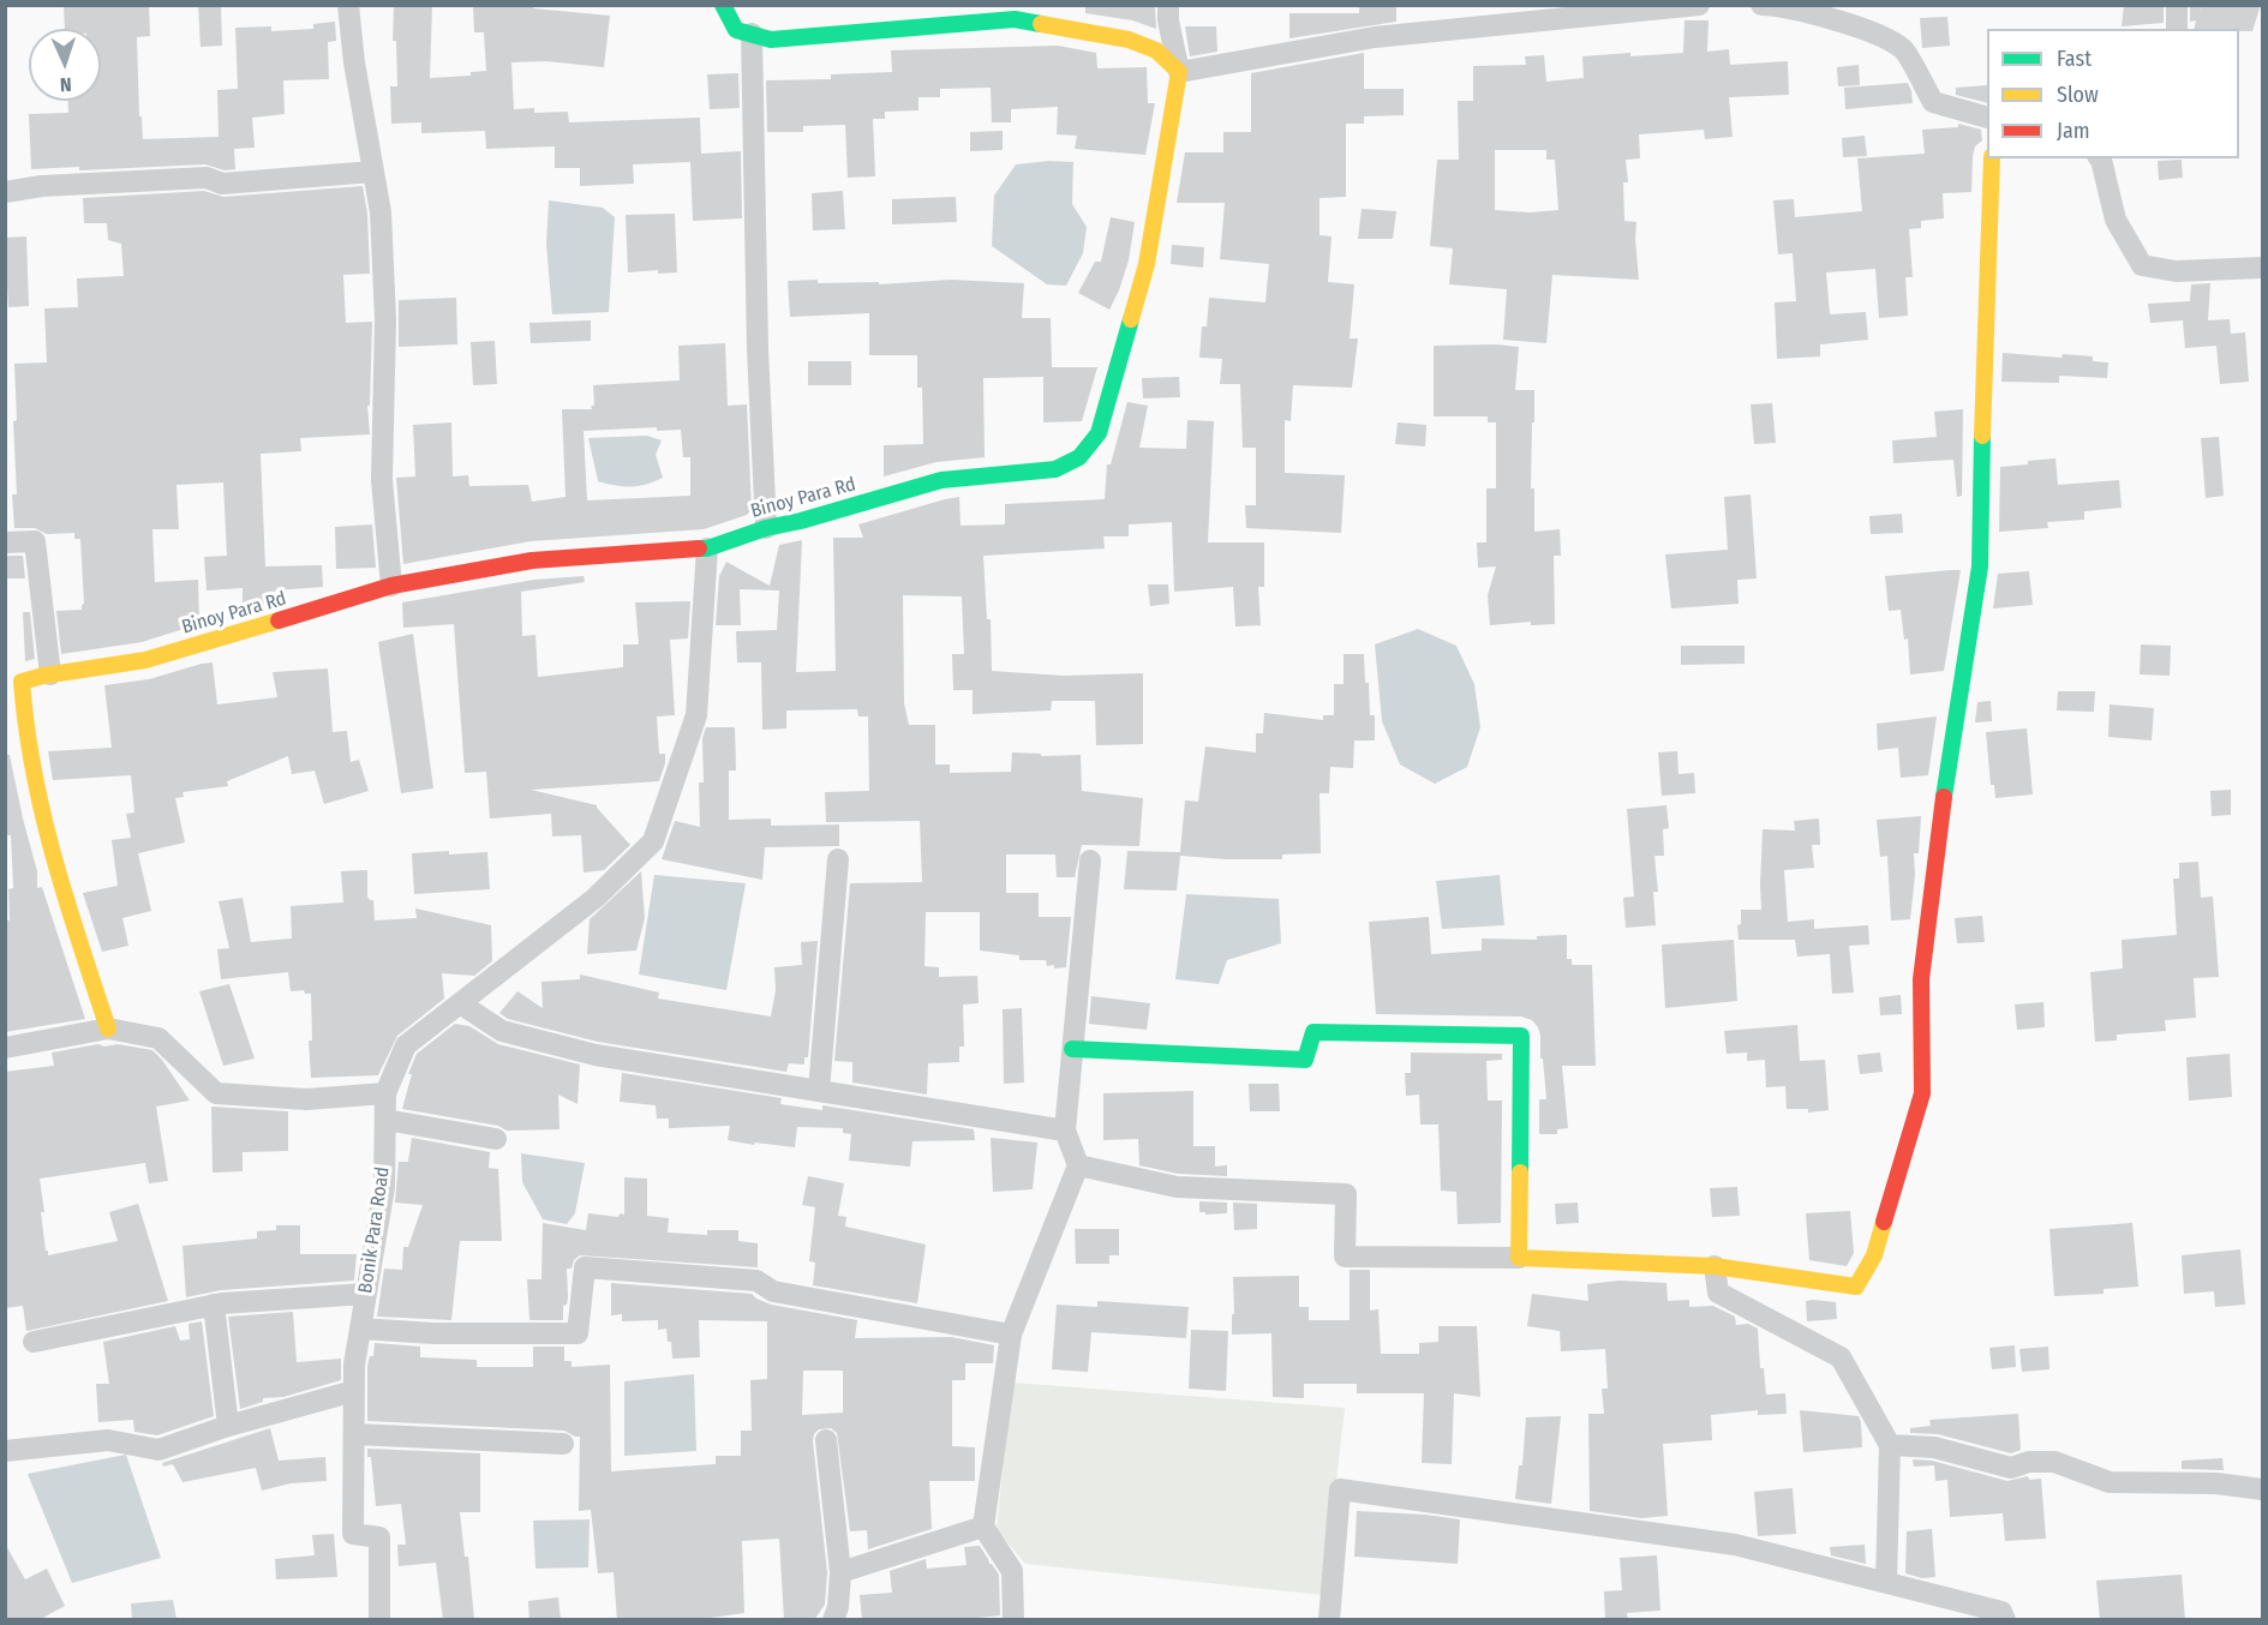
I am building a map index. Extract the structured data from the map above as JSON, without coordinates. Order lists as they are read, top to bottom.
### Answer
{
  "streets": {
    "street": ["Binoy Para Rd", "Bonik Para Road"]
  },
  "legend": ["Fast", "Slow", "Jam"],
  "north": "bottom"
}
